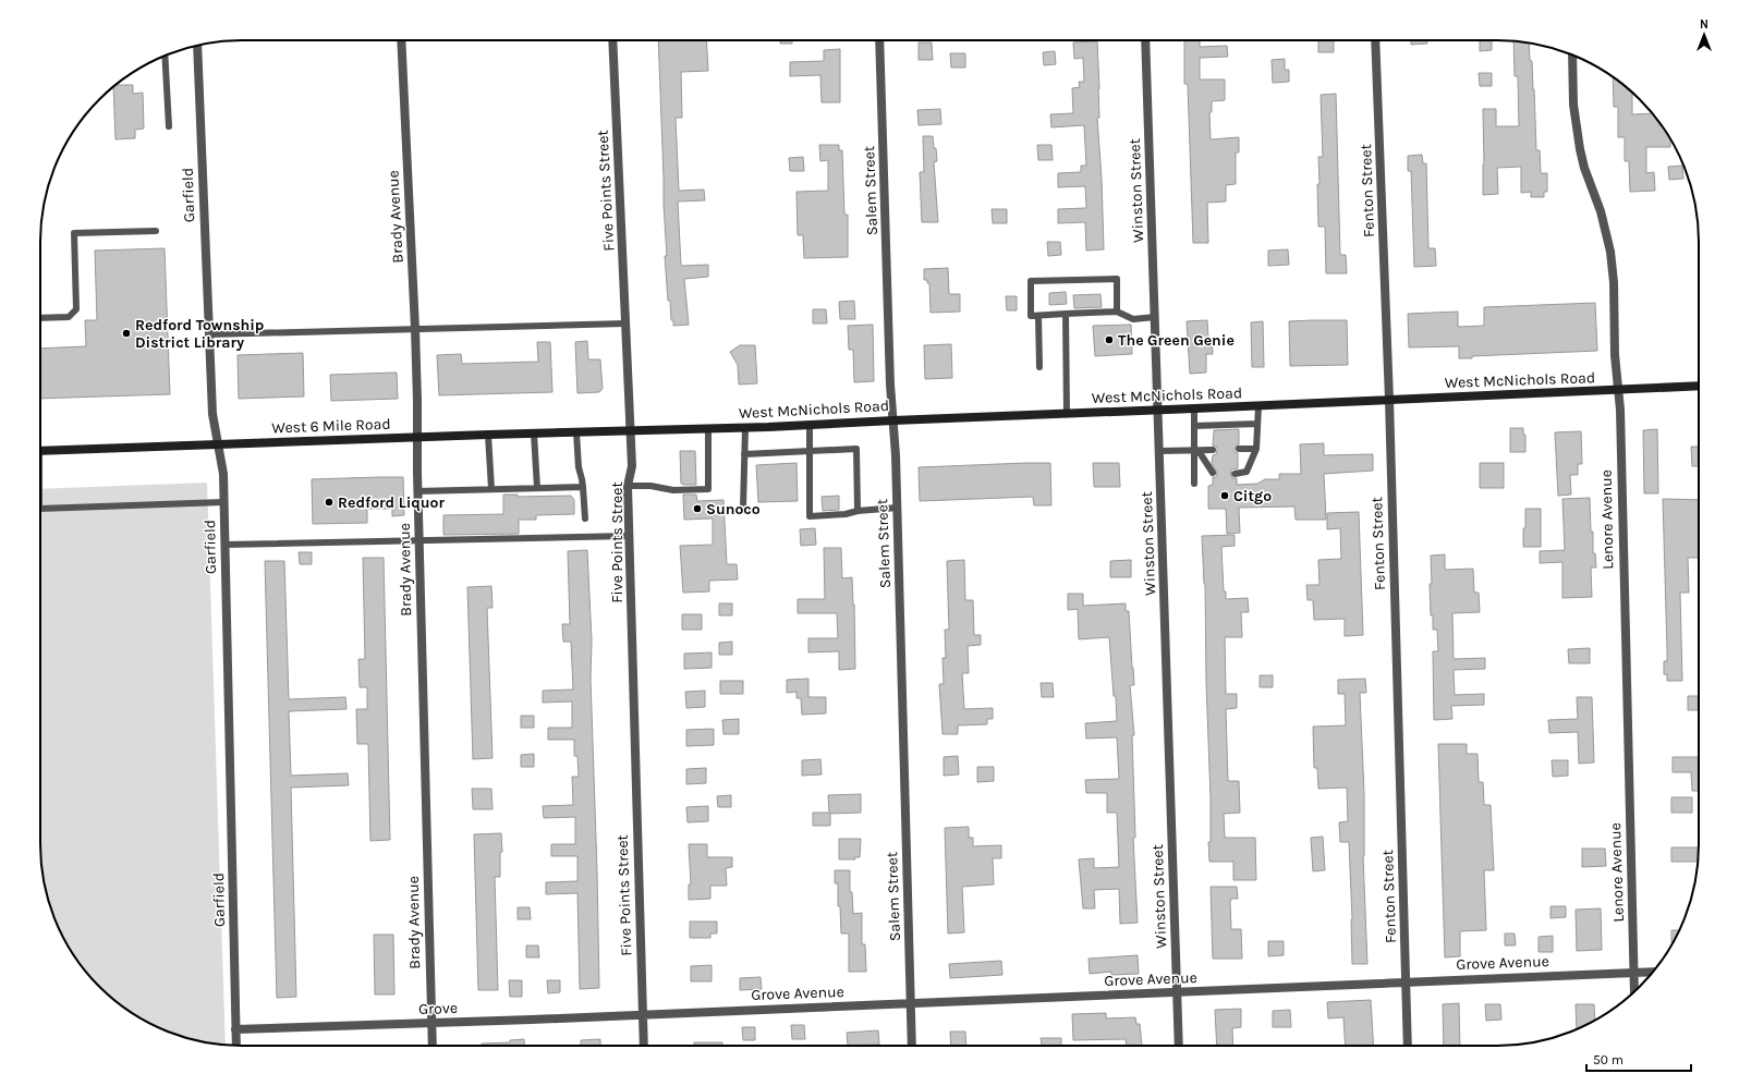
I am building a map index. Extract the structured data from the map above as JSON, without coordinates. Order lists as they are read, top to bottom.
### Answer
{
  "streets": {
    "main road": ["West McNichols Road", "West 6 Mile Road"],
    "street": [
      "Five Points Street",
      "Salem Street",
      "Winston Street",
      "Fenton Street",
      "Garfield",
      "Brady Avenue",
      "Lenore Avenue",
      "Grove Avenue",
      "Grove"
    ]
  },
  "crossings": [
    ["Five Points Street", "West McNichols Road"],
    ["Five Points Street", "West 6 Mile Road"],
    ["Five Points Street", "Grove Avenue"],
    ["Five Points Street", "Grove"],
    ["Salem Street", "West McNichols Road"],
    ["Salem Street", "Grove Avenue"],
    ["Winston Street", "West McNichols Road"],
    ["Winston Street", "Grove Avenue"],
    ["Fenton Street", "West McNichols Road"],
    ["Fenton Street", "Grove Avenue"],
    ["Garfield", "West 6 Mile Road"],
    ["Garfield", "Grove"],
    ["Brady Avenue", "West 6 Mile Road"],
    ["Brady Avenue", "Grove"],
    ["West McNichols Road", "West 6 Mile Road"],
    ["West McNichols Road", "Lenore Avenue"],
    ["Lenore Avenue", "Grove Avenue"],
    ["Grove Avenue", "Grove"]
  ],
  "places": [
    "Redford Township District Library",
    "The Green Genie",
    "Citgo",
    "Redford Liquor",
    "Sunoco"
  ],
  "scale_bar": "50 m",
  "north": "top"
}
